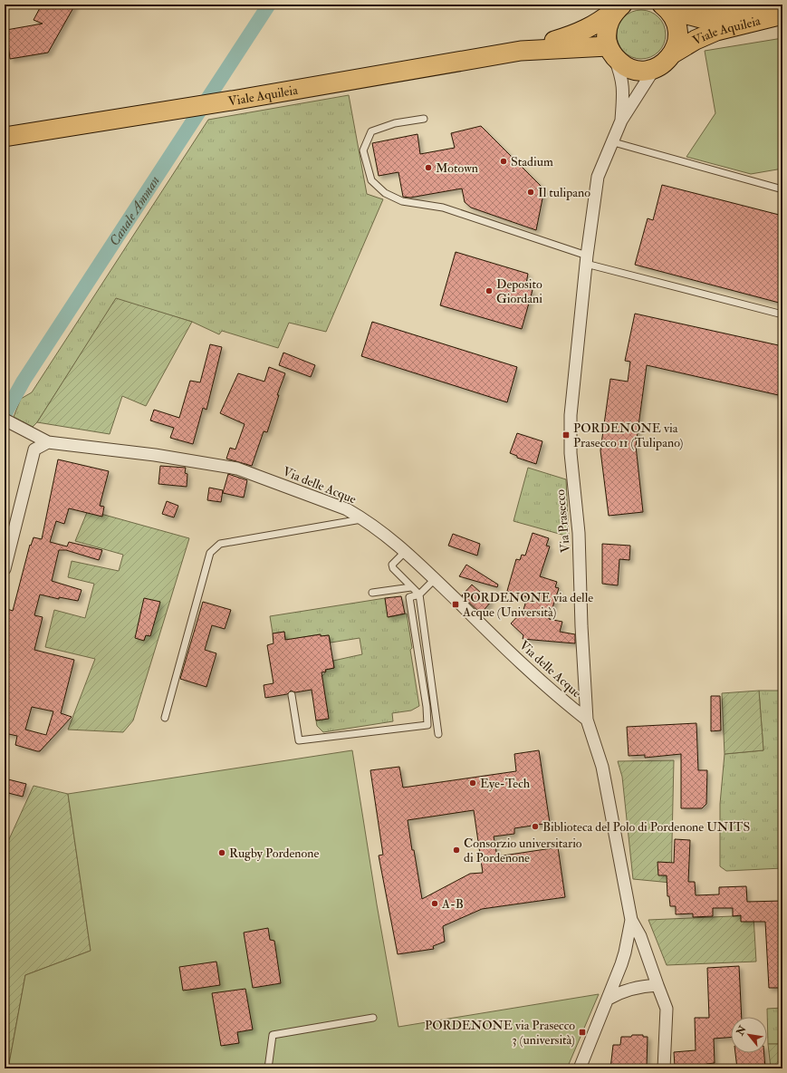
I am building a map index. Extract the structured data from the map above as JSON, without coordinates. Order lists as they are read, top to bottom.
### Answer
{
  "streets": {
    "main road": ["Viale Aquileia"],
    "street": ["Via delle Acque", "Via Prasecco"]
  },
  "crossings": [
    ["Viale Aquileia", "Via Prasecco"],
    ["Via delle Acque", "Via Prasecco"]
  ],
  "water": ["Canale Amman"],
  "places": {
    "other": [
      "Stadium",
      "Motown",
      "Il tulipano",
      "Deposito Giordani",
      "Eye-Tech",
      "Biblioteca del Polo di Pordenone UNITS",
      "Consorzio universitario di Pordenone",
      "Rugby Pordenone",
      "A-B"
    ],
    "transit": ["PORDENONE via Prasecco 11 (Tulipano)", "PORDENONE via delle Acque (Università)", "PORDENONE via Prasecco 3 (università)"]
  },
  "north": "top left"
}
